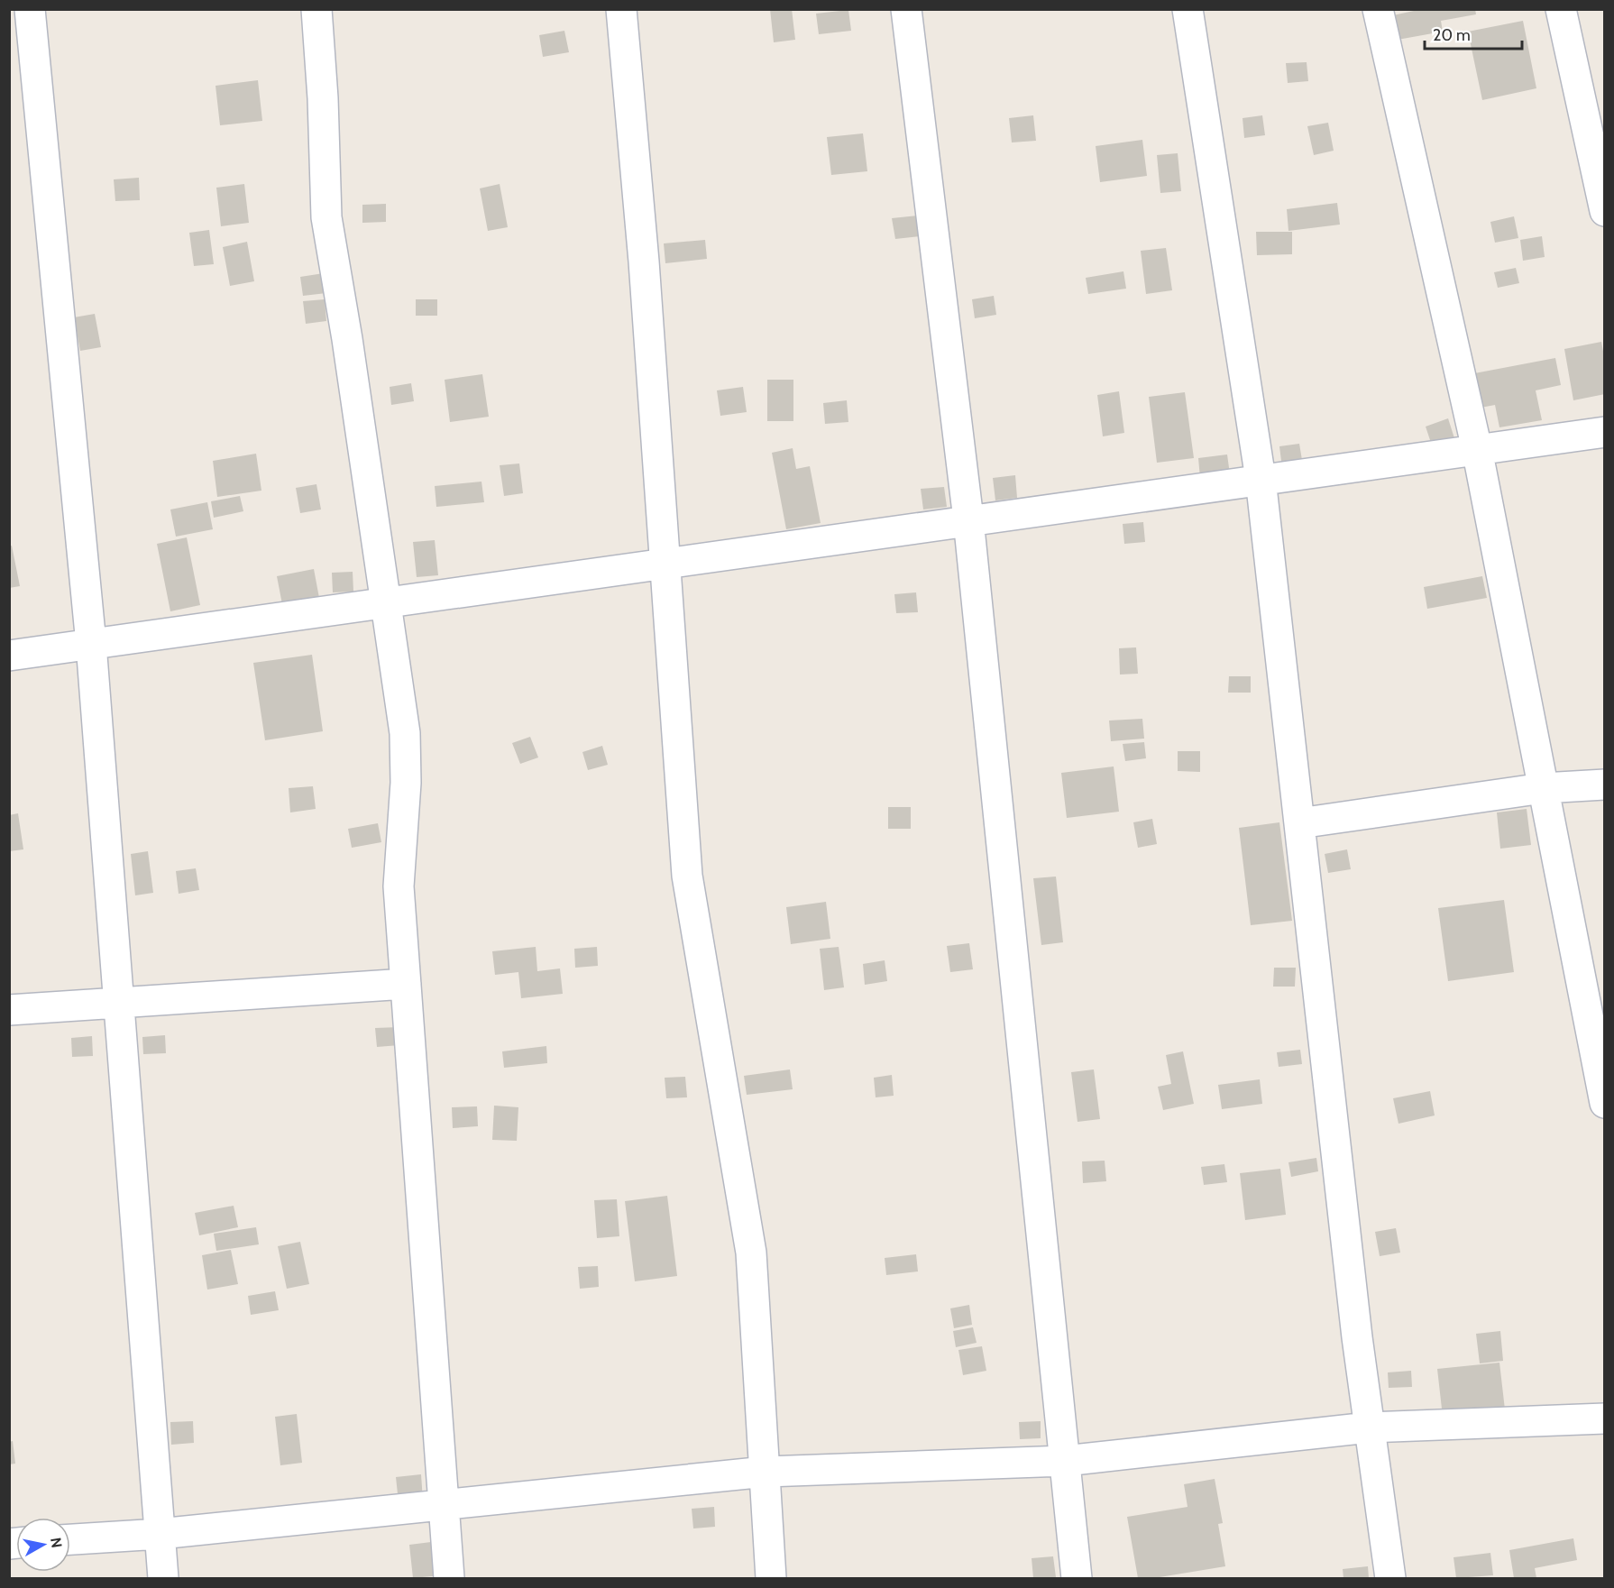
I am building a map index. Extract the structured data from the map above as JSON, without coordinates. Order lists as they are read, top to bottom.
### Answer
{
  "scale_bar": "20 m",
  "north": "right"
}
